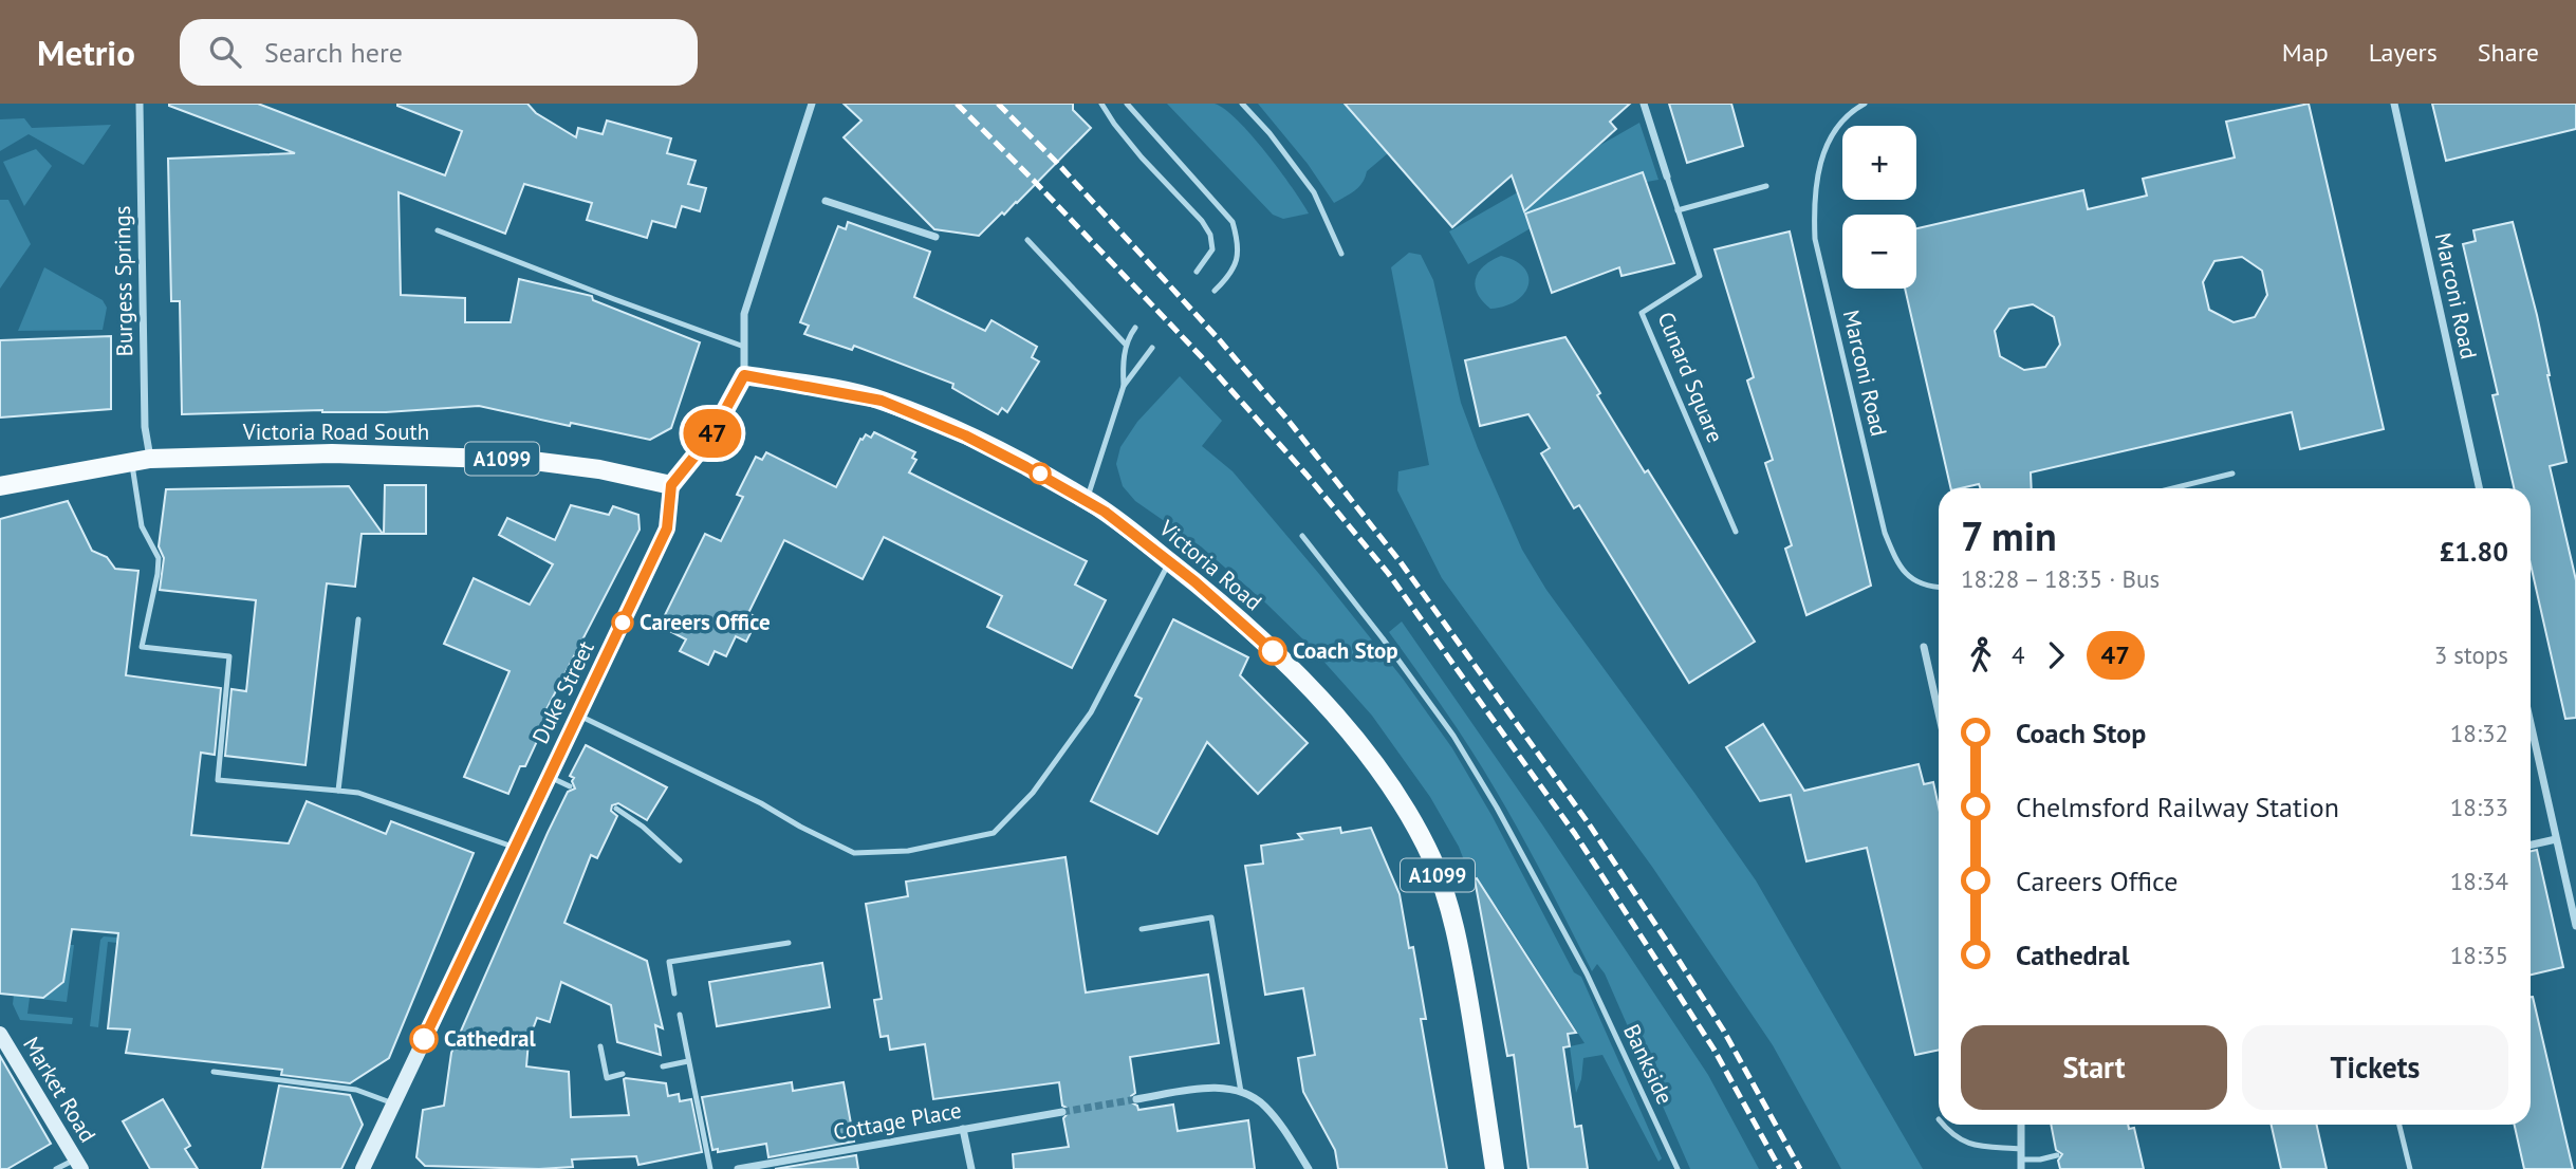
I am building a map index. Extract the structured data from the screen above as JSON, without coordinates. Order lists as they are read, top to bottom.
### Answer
{
  "streets": {
    "main road": ["Victoria Road South", "A1099", "Victoria Road"],
    "street": [
      "Burgess Springs",
      "Marconi Road",
      "Duke Street",
      "Market Road",
      "Cottage Place"
    ],
    "lane": ["Cunard Square", "Bankside"]
  },
  "crossings": [
    ["Burgess Springs", "Victoria Road South"],
    ["Victoria Road South", "Duke Street"]
  ],
  "places": ["Careers Office", "Coach Stop", "Cathedral"],
  "lines": ["bus line 47"],
  "page": {
    "header": "Metrio",
    "search": "Search here",
    "nav": ["Map", "Layers", "Share"],
    "on_map": "47",
    "map_buttons": ["+", "−"],
    "heading": ["7 min", "18:28 – 18:35 · Bus", "£1.80"],
    "legs": ["4", "47", "3 stops"],
    "list": [
      {
        "name": "Coach Stop",
        "value": "18:32"
      },
      {
        "name": "Chelmsford Railway Station",
        "value": "18:33"
      },
      {
        "name": "Careers Office",
        "value": "18:34"
      },
      {
        "name": "Cathedral",
        "value": "18:35"
      }
    ],
    "buttons": ["Start", "Tickets"]
  }
}
